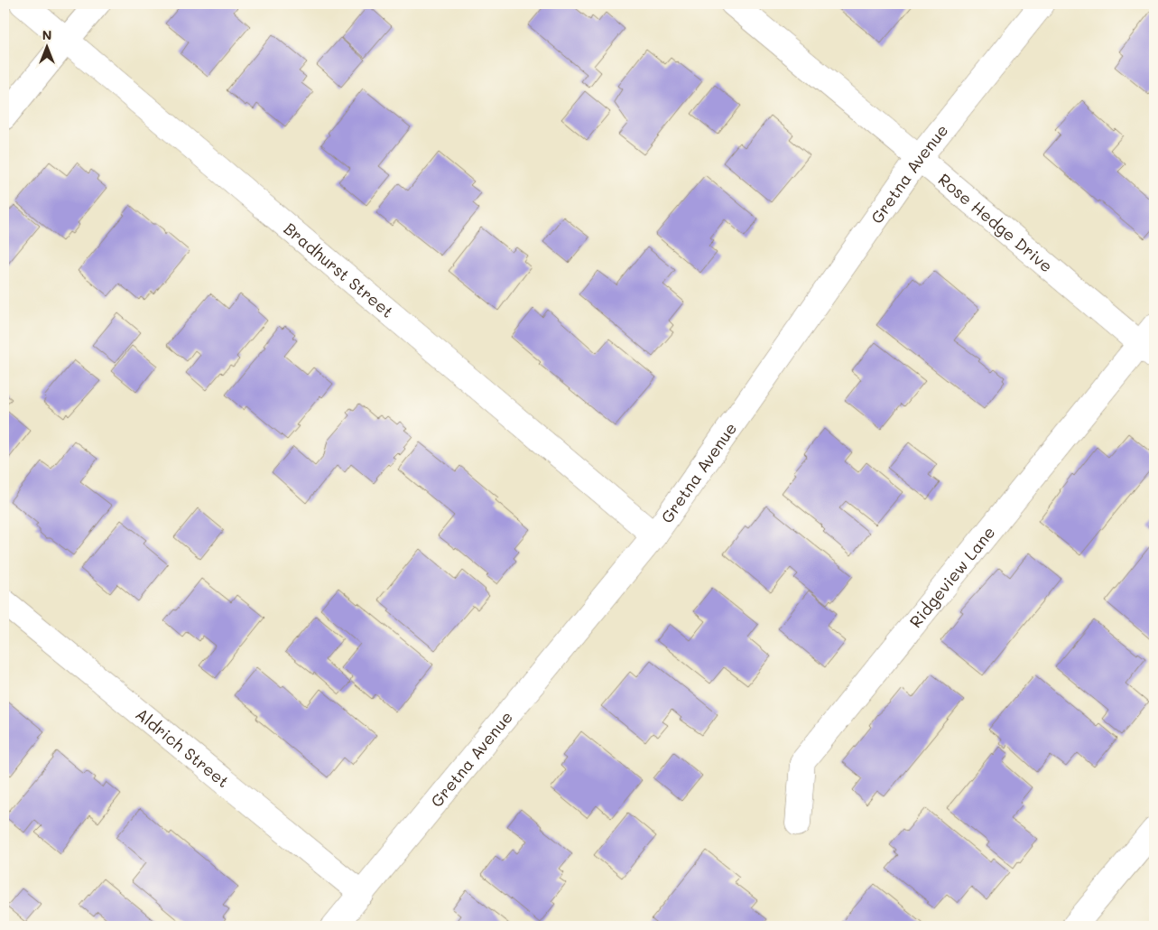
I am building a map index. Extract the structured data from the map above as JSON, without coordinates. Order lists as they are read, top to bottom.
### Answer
{
  "streets": {
    "street": [
      "Gretna Avenue",
      "Rose Hedge Drive",
      "Bradhurst Street",
      "Ridgeview Lane",
      "Aldrich Street"
    ]
  },
  "crossings": [
    ["Gretna Avenue", "Rose Hedge Drive"],
    ["Gretna Avenue", "Bradhurst Street"],
    ["Gretna Avenue", "Aldrich Street"],
    ["Rose Hedge Drive", "Ridgeview Lane"]
  ],
  "north": "top"
}
